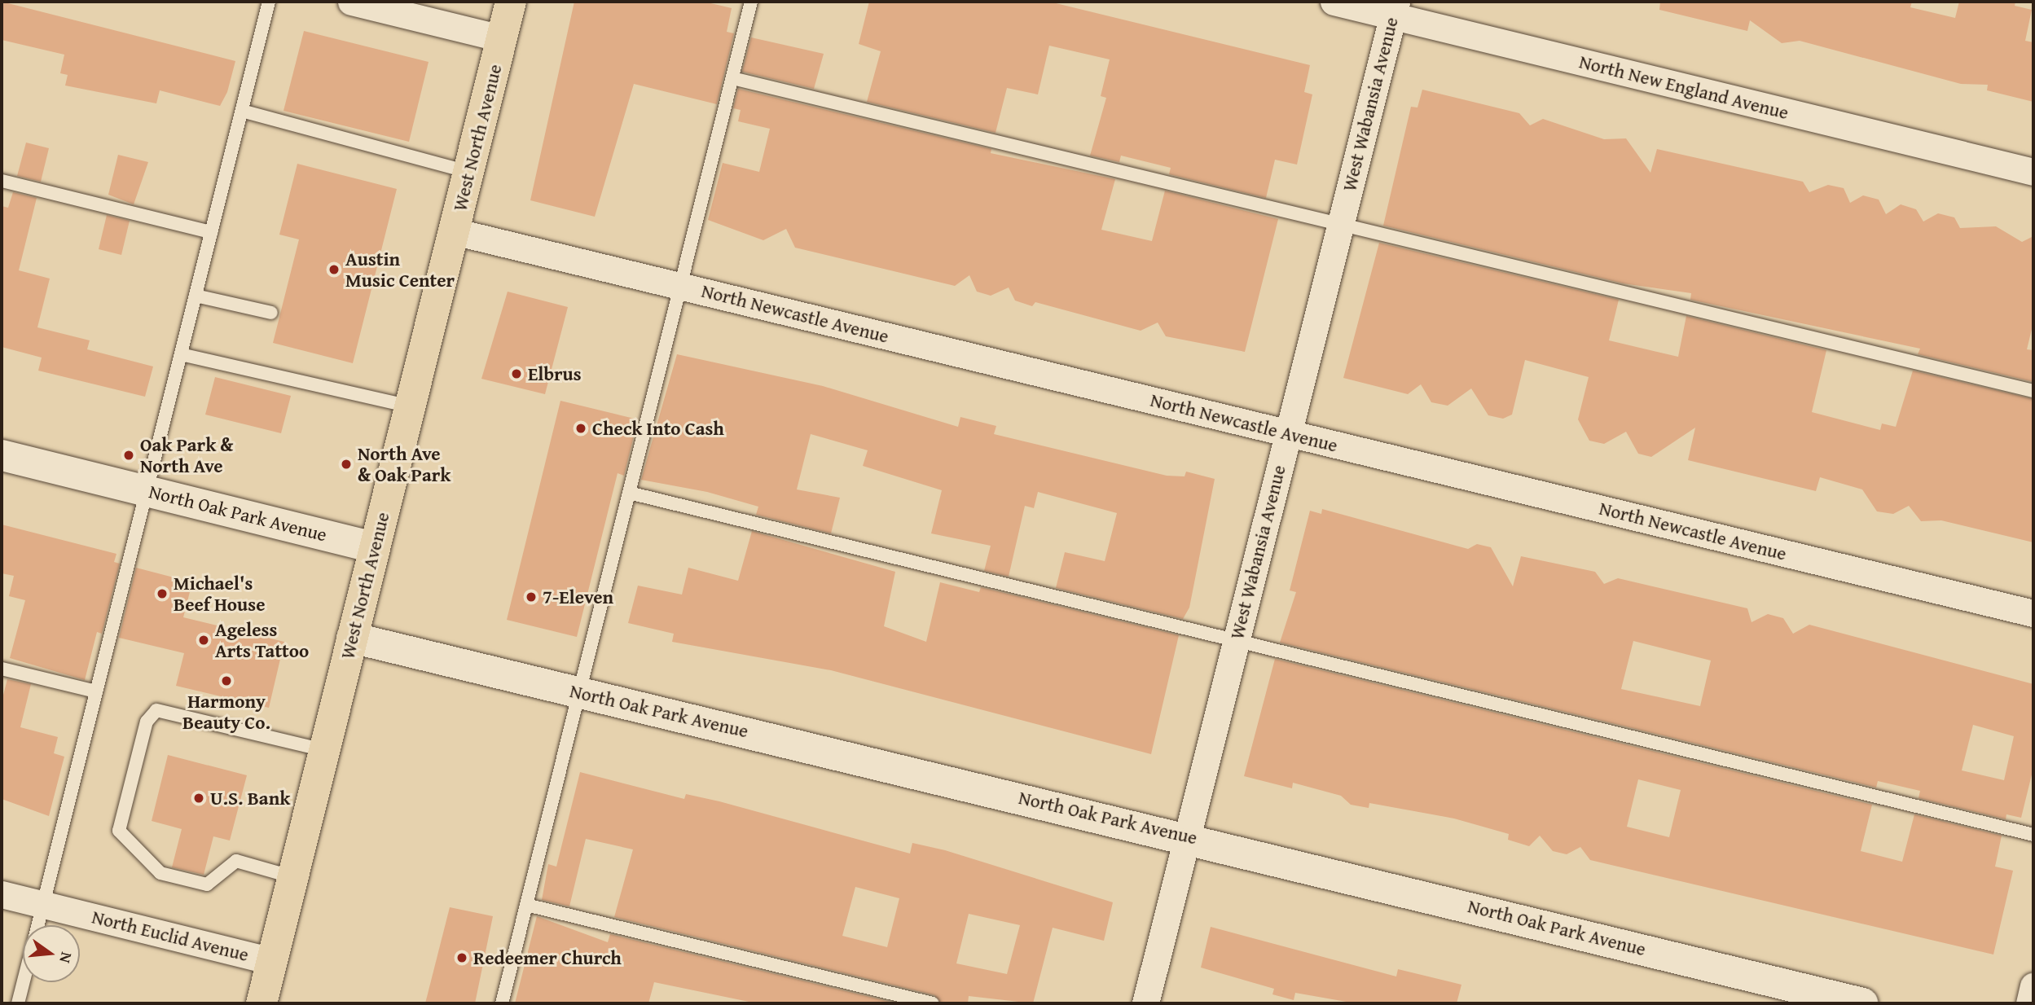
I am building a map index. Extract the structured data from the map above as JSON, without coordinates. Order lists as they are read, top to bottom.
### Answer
{
  "streets": {
    "main road": ["West North Avenue"],
    "street": [
      "North New England Avenue",
      "West Wabansia Avenue",
      "North Newcastle Avenue",
      "North Oak Park Avenue",
      "North Euclid Avenue"
    ]
  },
  "crossings": [
    ["North New England Avenue", "West Wabansia Avenue"],
    ["West Wabansia Avenue", "North Newcastle Avenue"],
    ["West Wabansia Avenue", "North Oak Park Avenue"],
    ["West North Avenue", "North Newcastle Avenue"],
    ["West North Avenue", "North Oak Park Avenue"],
    ["West North Avenue", "North Euclid Avenue"]
  ],
  "places": [
    "Austin Music Center",
    "Elbrus",
    "Check Into Cash",
    "Oak Park & North Ave",
    "North Ave & Oak Park",
    "Michael's Beef House",
    "7-Eleven",
    "Ageless Arts Tattoo",
    "Harmony Beauty Co.",
    "U.S. Bank",
    "Redeemer Church"
  ],
  "north": "right"
}
